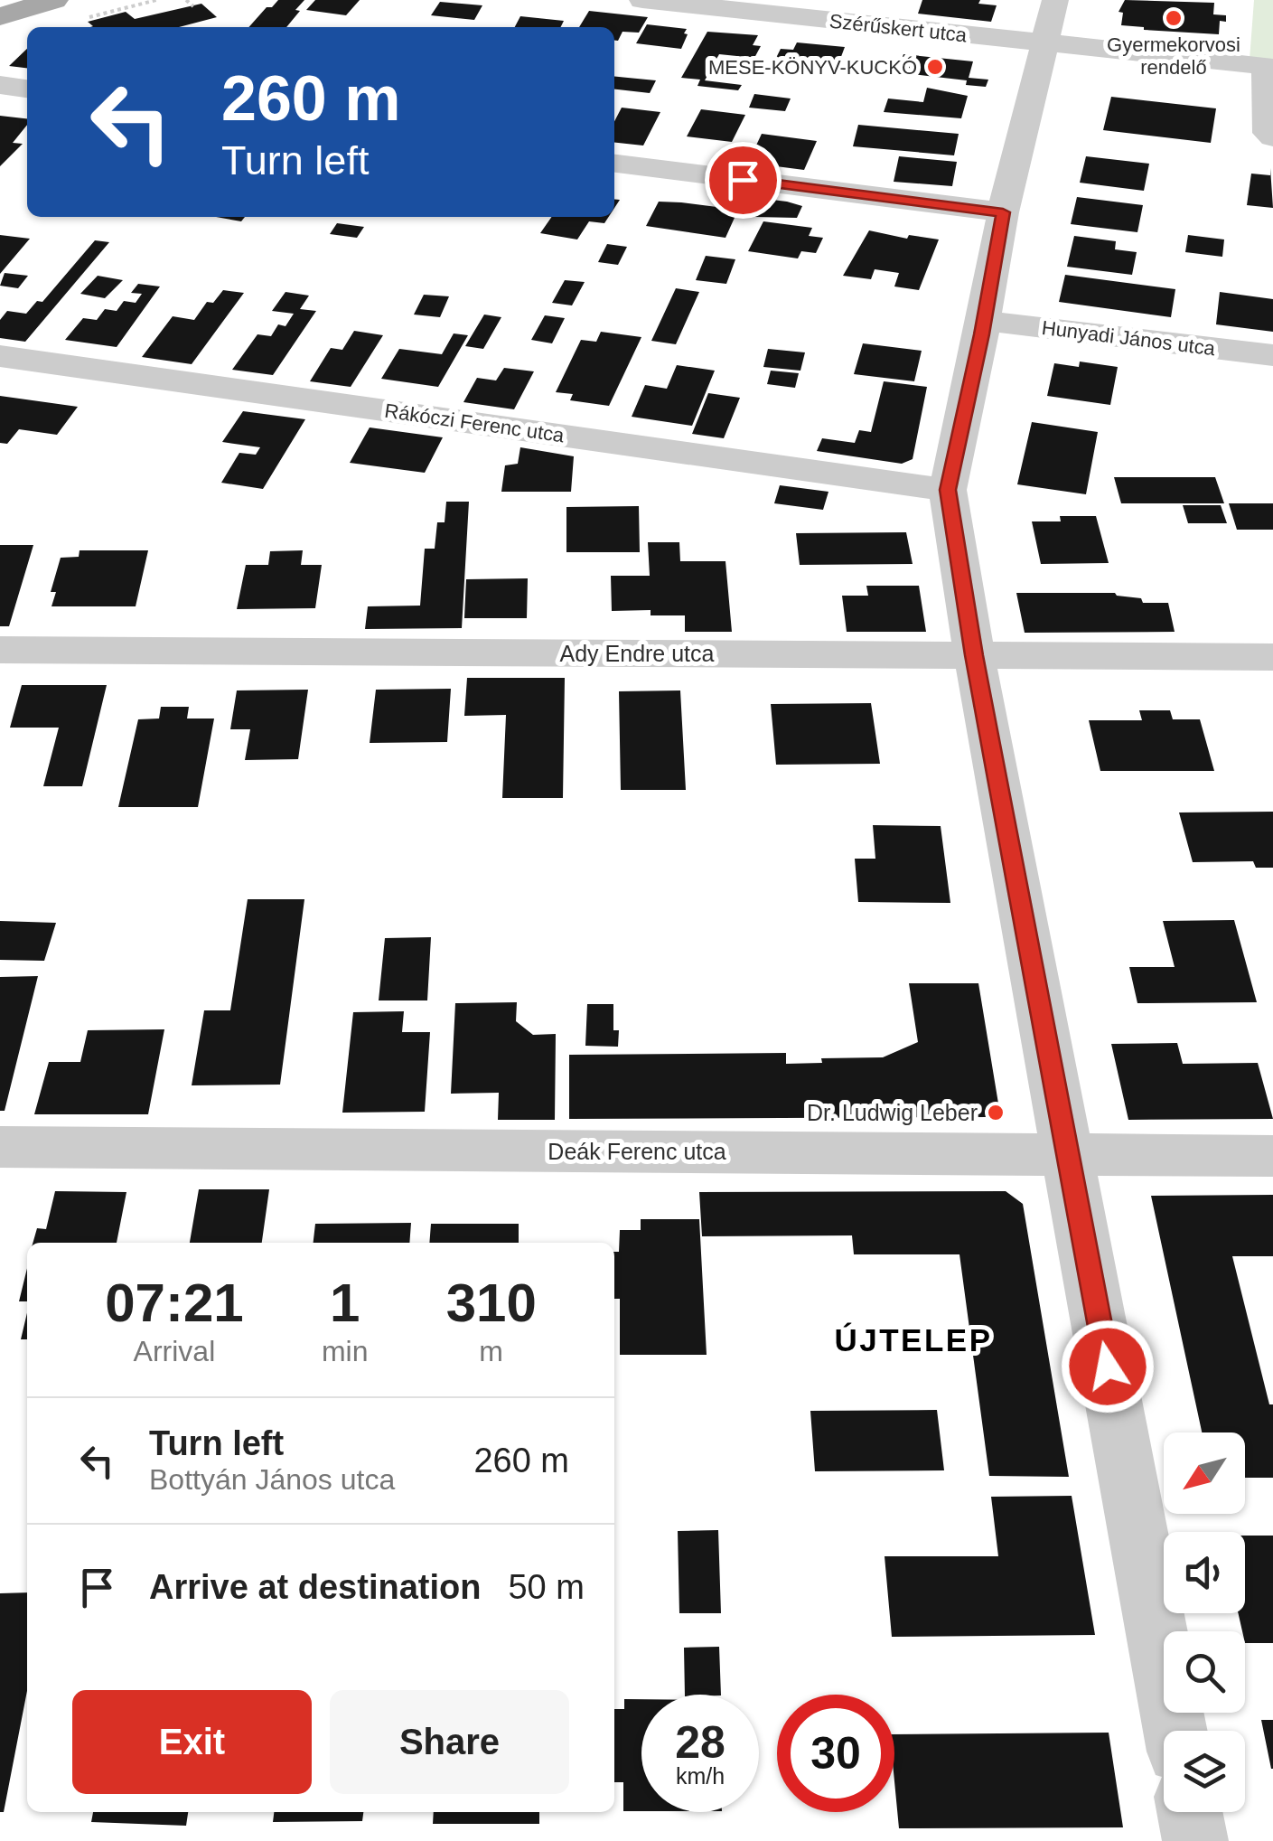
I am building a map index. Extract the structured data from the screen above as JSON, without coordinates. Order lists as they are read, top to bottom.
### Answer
{
  "streets": {
    "street": [
      "Szérűskert utca",
      "Hunyadi János utca",
      "Rákóczi Ferenc utca",
      "Ady Endre utca",
      "Deák Ferenc utca"
    ]
  },
  "districts": ["ÚJTELEP"],
  "places": ["Gyermekorvosi rendelő", "MESE-KÖNYV-KUCKÓ", "Dr. Ludwig Leber"],
  "north": "bottom left",
  "page": {
    "turn": ["260 m", "Turn left"],
    "eta": [
      "07:21",
      "Arrival",
      "1",
      "min",
      "310",
      "m"
    ],
    "list": [
      {
        "name": "Turn left",
        "note": "Bottyán János utca",
        "value": "260 m"
      },
      {
        "name": "Arrive at destination",
        "value": "50 m"
      }
    ],
    "buttons": ["Exit", "Share"],
    "speed": "28 km/h",
    "limit": "30"
  }
}
